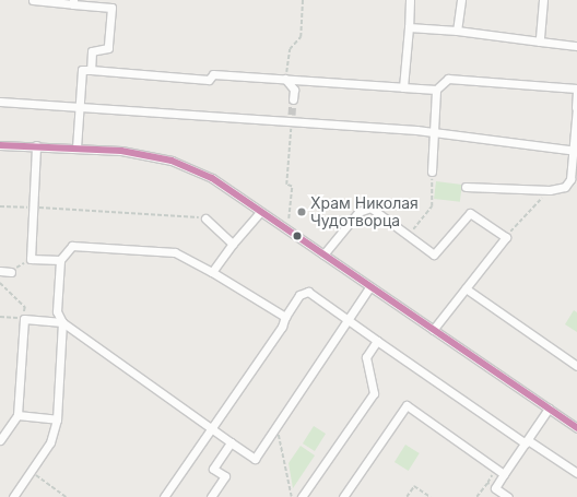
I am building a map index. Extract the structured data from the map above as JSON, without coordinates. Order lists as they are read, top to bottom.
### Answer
{
  "places": ["Храм Николая Чудотворца"]
}
